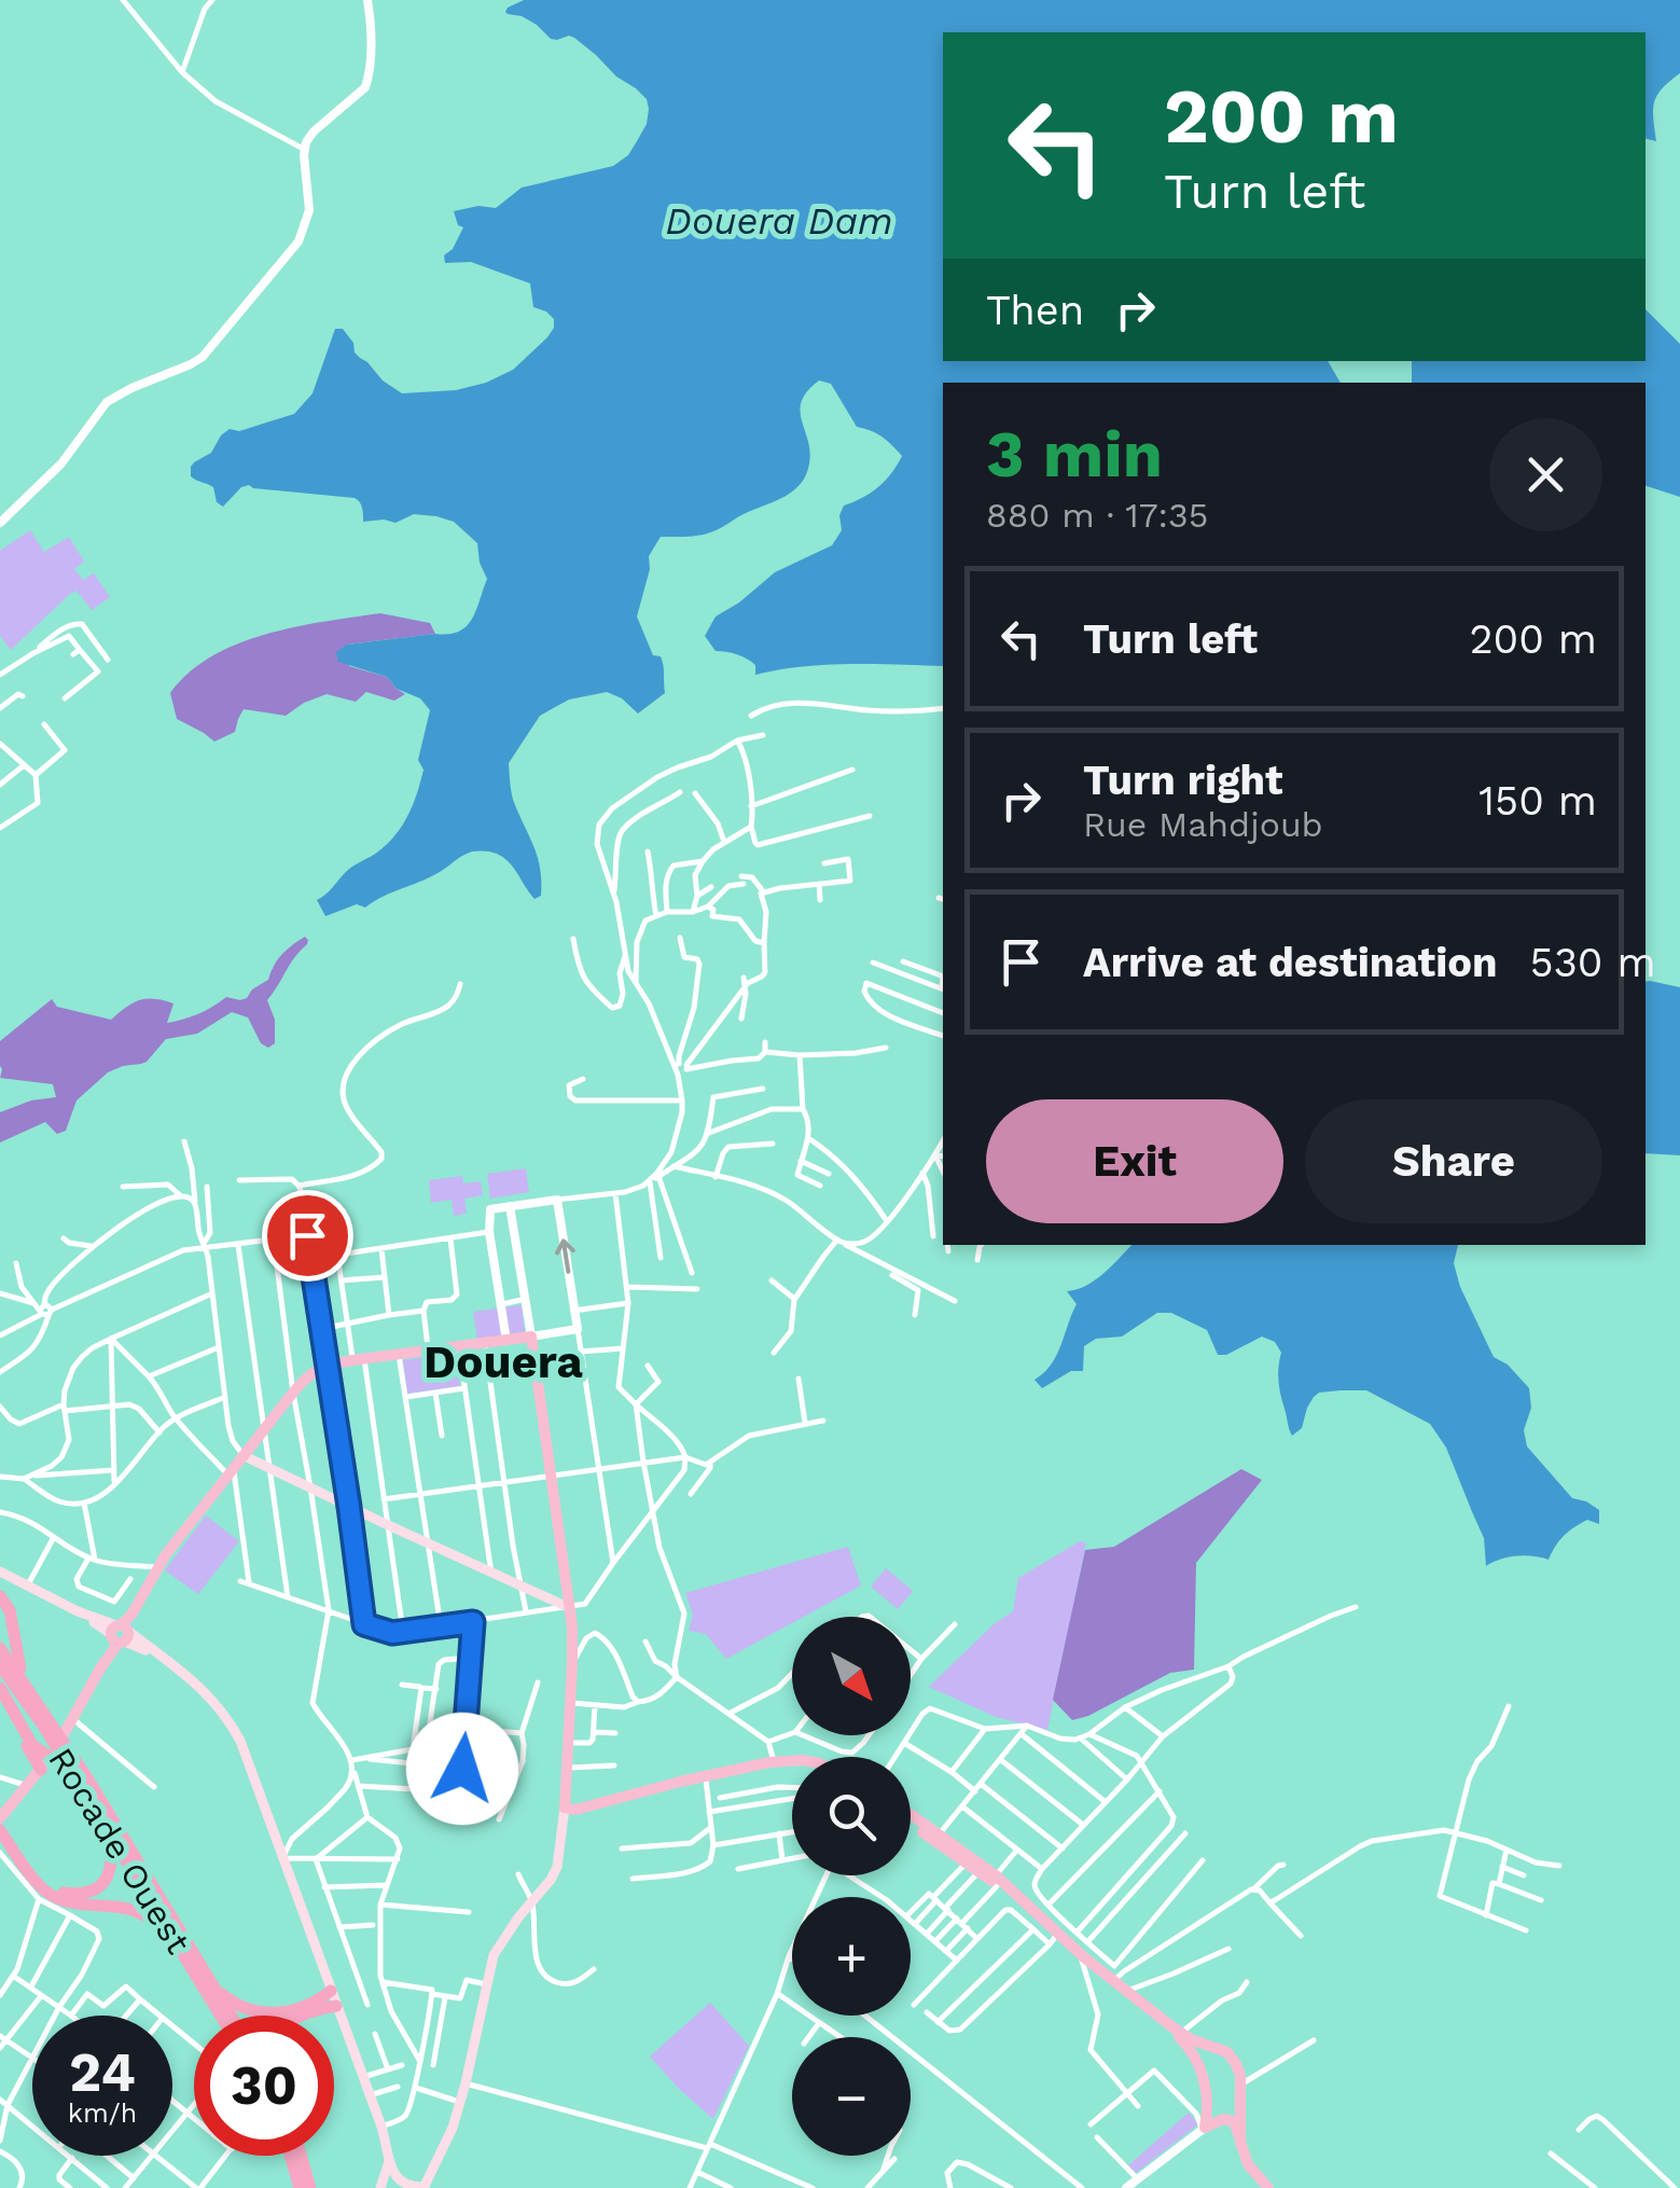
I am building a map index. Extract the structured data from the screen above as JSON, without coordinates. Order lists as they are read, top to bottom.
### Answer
{
  "streets": {
    "highway": ["Rocade Ouest"]
  },
  "districts": ["Douera"],
  "water": ["Douera Dam"],
  "north": "bottom right",
  "page": {
    "turn": ["200 m", "Turn left"],
    "then": "Then",
    "heading": ["3 min", "880 m · 17:35"],
    "list": [
      {
        "name": "Turn left",
        "value": "200 m"
      },
      {
        "name": "Turn right",
        "note": "Rue Mahdjoub",
        "value": "150 m"
      },
      {
        "name": "Arrive at destination",
        "value": "530 m"
      }
    ],
    "buttons": ["Exit", "Share"],
    "map_buttons": ["+", "−"],
    "speed": "24 km/h",
    "limit": "30"
  }
}
